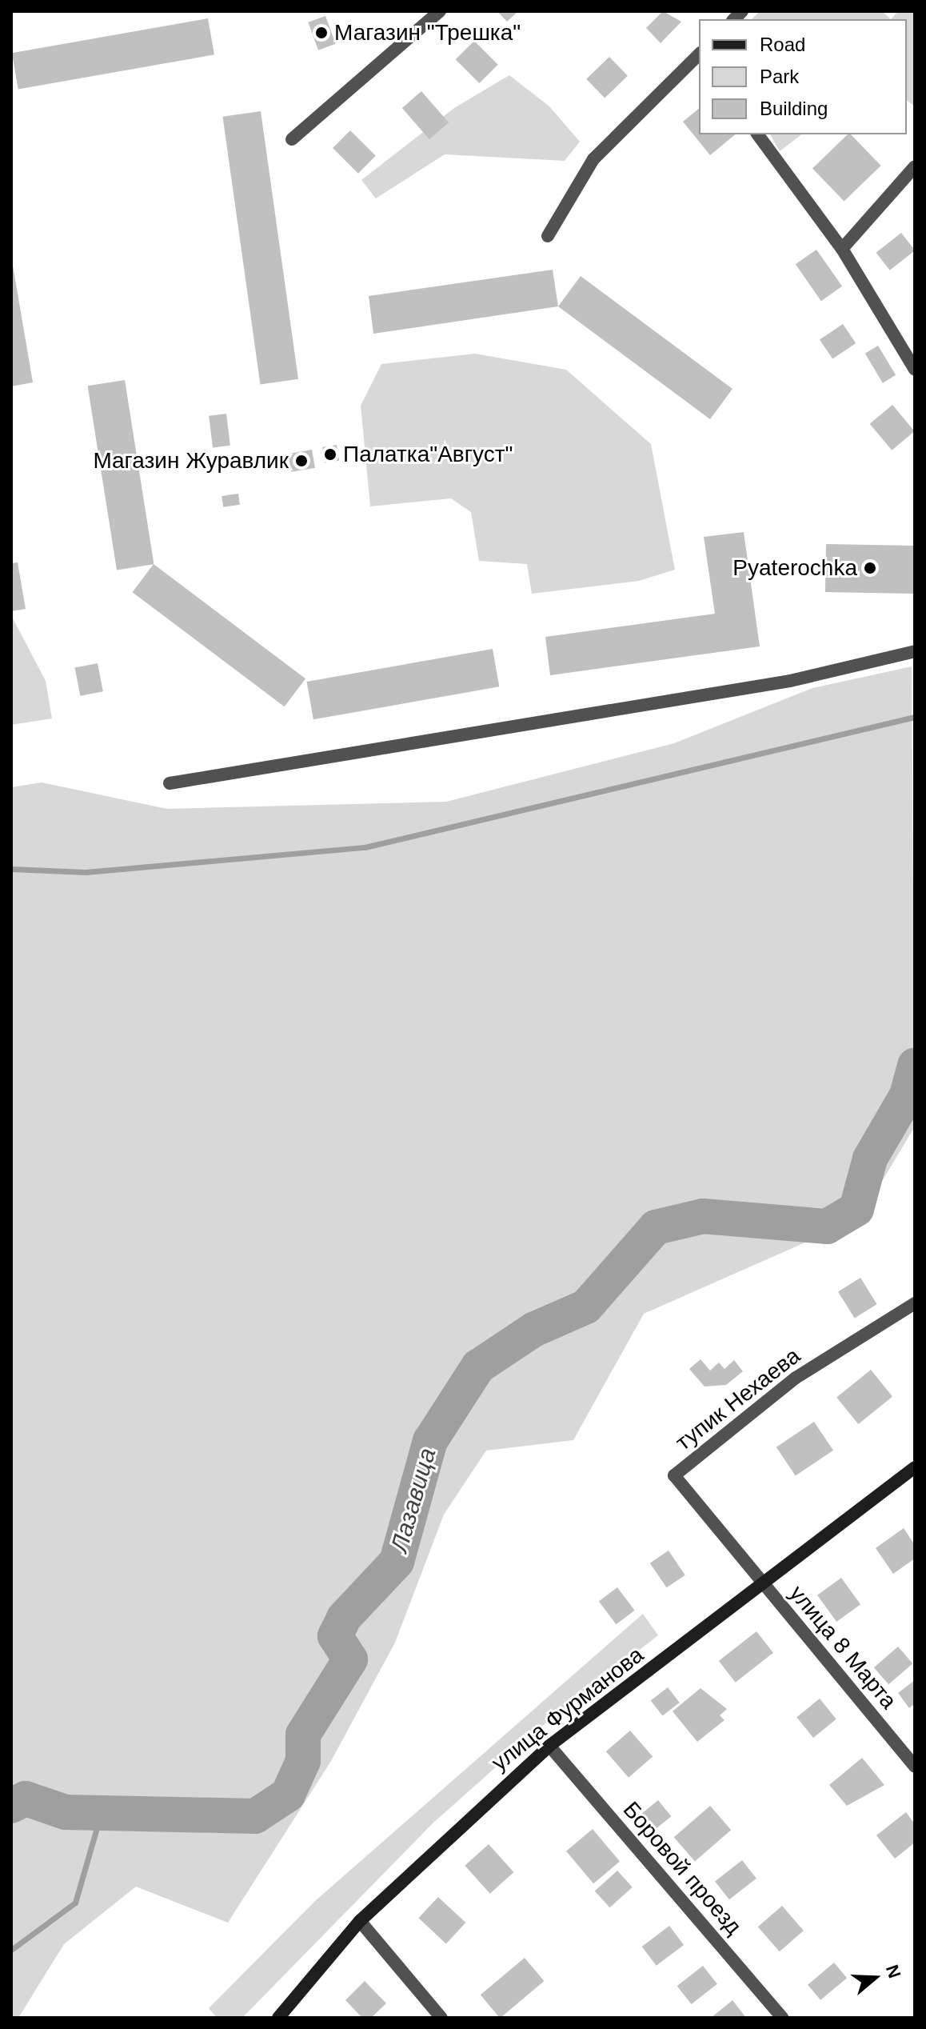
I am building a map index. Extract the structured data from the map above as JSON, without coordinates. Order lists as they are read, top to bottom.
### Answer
{
  "streets": {
    "main road": ["улица Фурманова"],
    "street": ["тупик Нехаева", "улица 8 Марта", "Боровой проезд"]
  },
  "crossings": [
    ["тупик Нехаева", "улица 8 Марта"],
    ["тупик Нехаева", "улица Фурманова"],
    ["улица 8 Марта", "улица Фурманова"],
    ["улица Фурманова", "Боровой проезд"]
  ],
  "water": ["Лазавица"],
  "places": [
    "Магазин \"Трешка\"",
    "Палатка\"Август\"",
    "Магазин Журавлик",
    "Pyaterochka"
  ],
  "legend": ["Road", "Park", "Building"],
  "north": "right"
}
